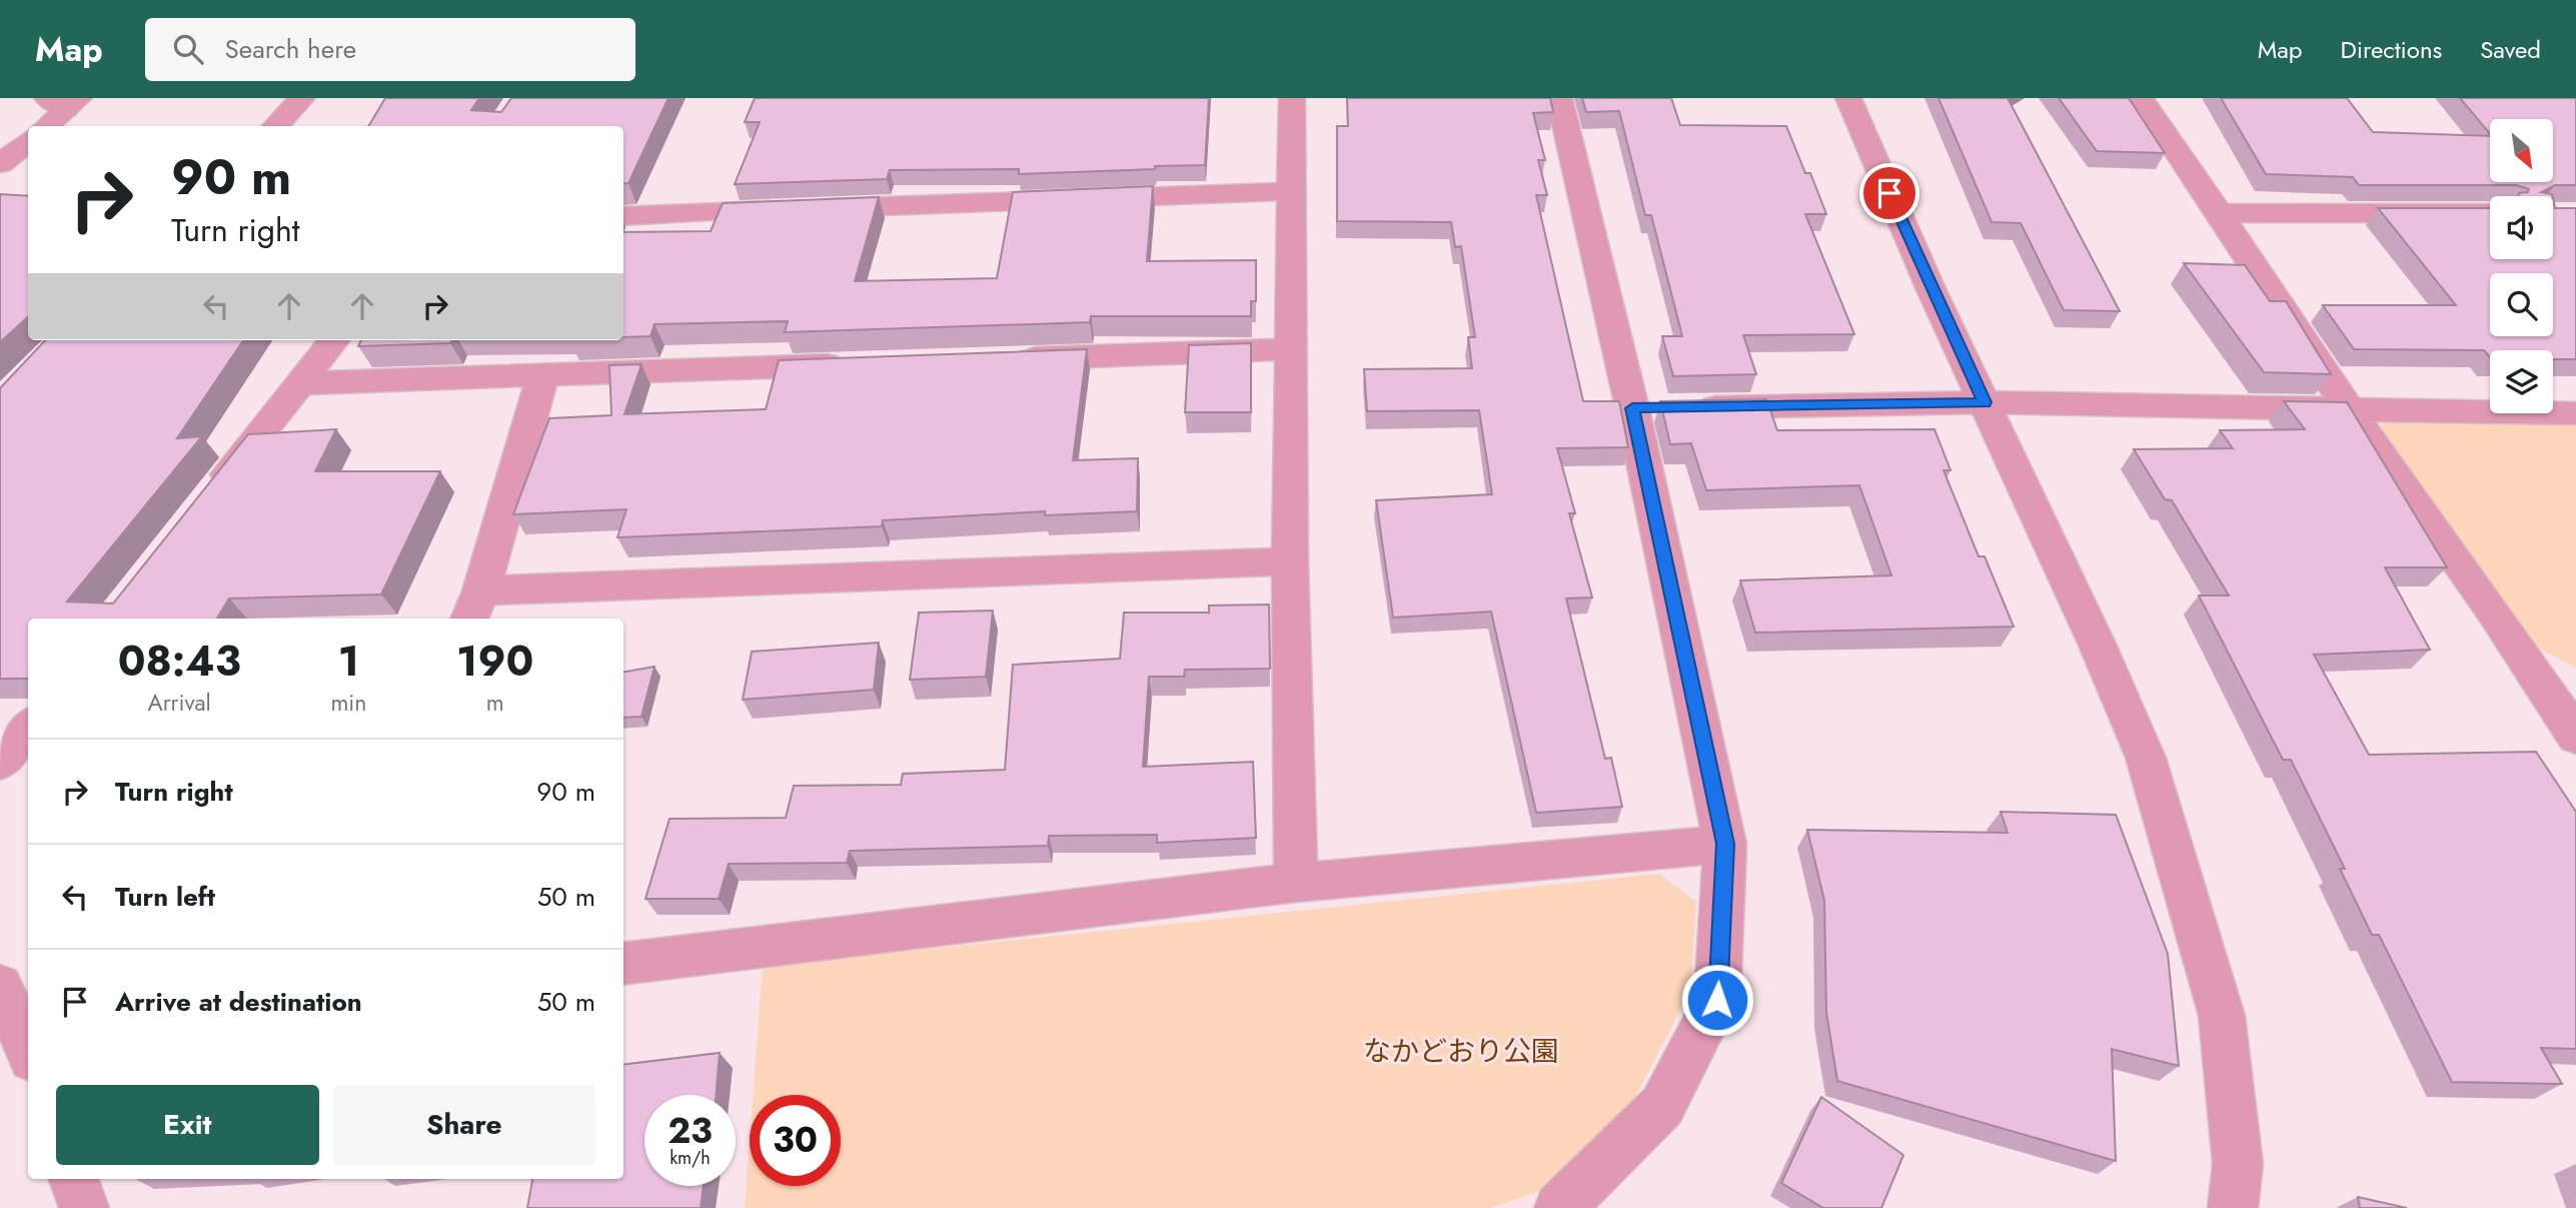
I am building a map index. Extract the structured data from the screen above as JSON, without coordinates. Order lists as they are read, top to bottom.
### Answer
{
  "parks": ["なかどおり公園"],
  "north": "bottom right",
  "page": {
    "header": "Map",
    "search": "Search here",
    "nav": ["Map", "Directions", "Saved"],
    "turn": ["90 m", "Turn right"],
    "eta": [
      "08:43",
      "Arrival",
      "1",
      "min",
      "190",
      "m"
    ],
    "list": [
      {
        "name": "Turn right",
        "value": "90 m"
      },
      {
        "name": "Turn left",
        "value": "50 m"
      },
      {
        "name": "Arrive at destination",
        "value": "50 m"
      }
    ],
    "buttons": ["Exit", "Share"],
    "speed": "23 km/h",
    "limit": "30"
  }
}
